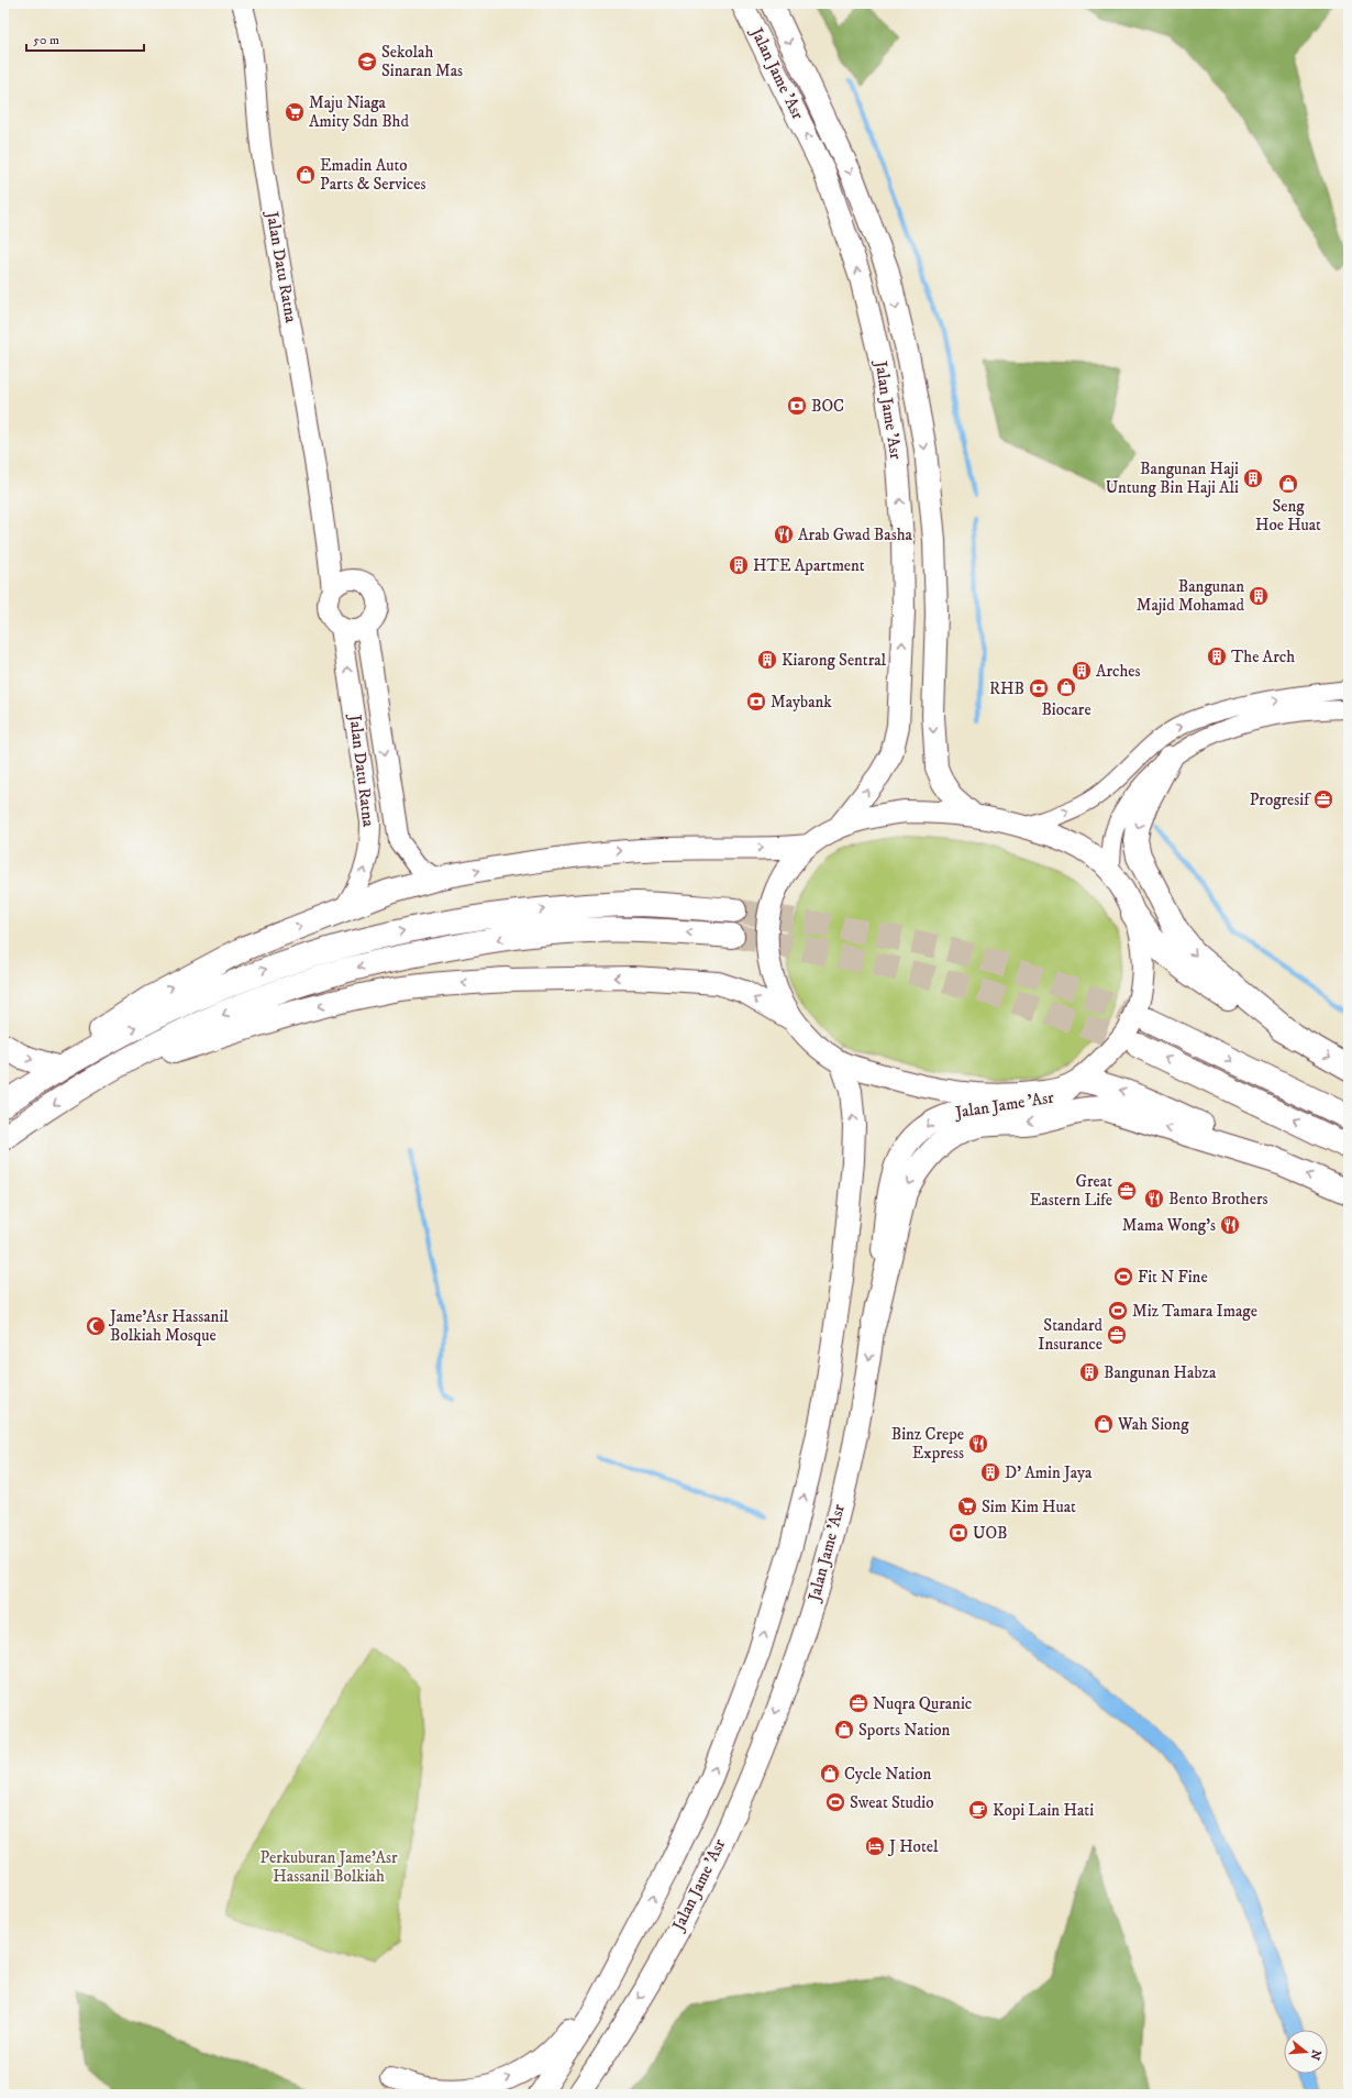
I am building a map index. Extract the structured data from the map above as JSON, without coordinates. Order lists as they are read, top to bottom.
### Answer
{
  "streets": {
    "main road": ["Jalan Jame 'Asr", "Jalan Datu Ratna"]
  },
  "parks": ["Perkuburan Jame'Asr Hassanil Bolkiah"],
  "places": {
    "school or university": ["Sekolah Sinaran Mas"],
    "supermarket": ["Maju Niaga Amity Sdn Bhd", "Sim Kim Huat"],
    "shop": [
      "Emadin Auto Parts & Services",
      "Seng Hoe Huat",
      "Biocare",
      "Wah Siong",
      "Sports Nation",
      "Cycle Nation"
    ],
    "bank": [
      "BOC",
      "RHB",
      "Maybank",
      "UOB"
    ],
    "building": [
      "Bangunan Haji Untung Bin Haji Ali",
      "HTE Apartment",
      "Bangunan Majid Mohamad",
      "The Arch",
      "Kiarong Sentral",
      "Arches",
      "Bangunan Habza",
      "D' Amin Jaya"
    ],
    "restaurant": [
      "Arab Gwad Basha",
      "Bento Brothers",
      "Mama Wong's",
      "Binz Crepe Express"
    ],
    "office": [
      "Progresif",
      "Great Eastern Life",
      "Standard Insurance",
      "Nuqra Quranic"
    ],
    "sports": ["Fit N Fine", "Miz Tamara Image", "Sweat Studio"],
    "mosque": ["Jame'Asr Hassanil Bolkiah Mosque"],
    "cafe": ["Kopi Lain Hati"],
    "hotel": ["J Hotel"]
  },
  "scale_bar": "50 m",
  "north": "right"
}
